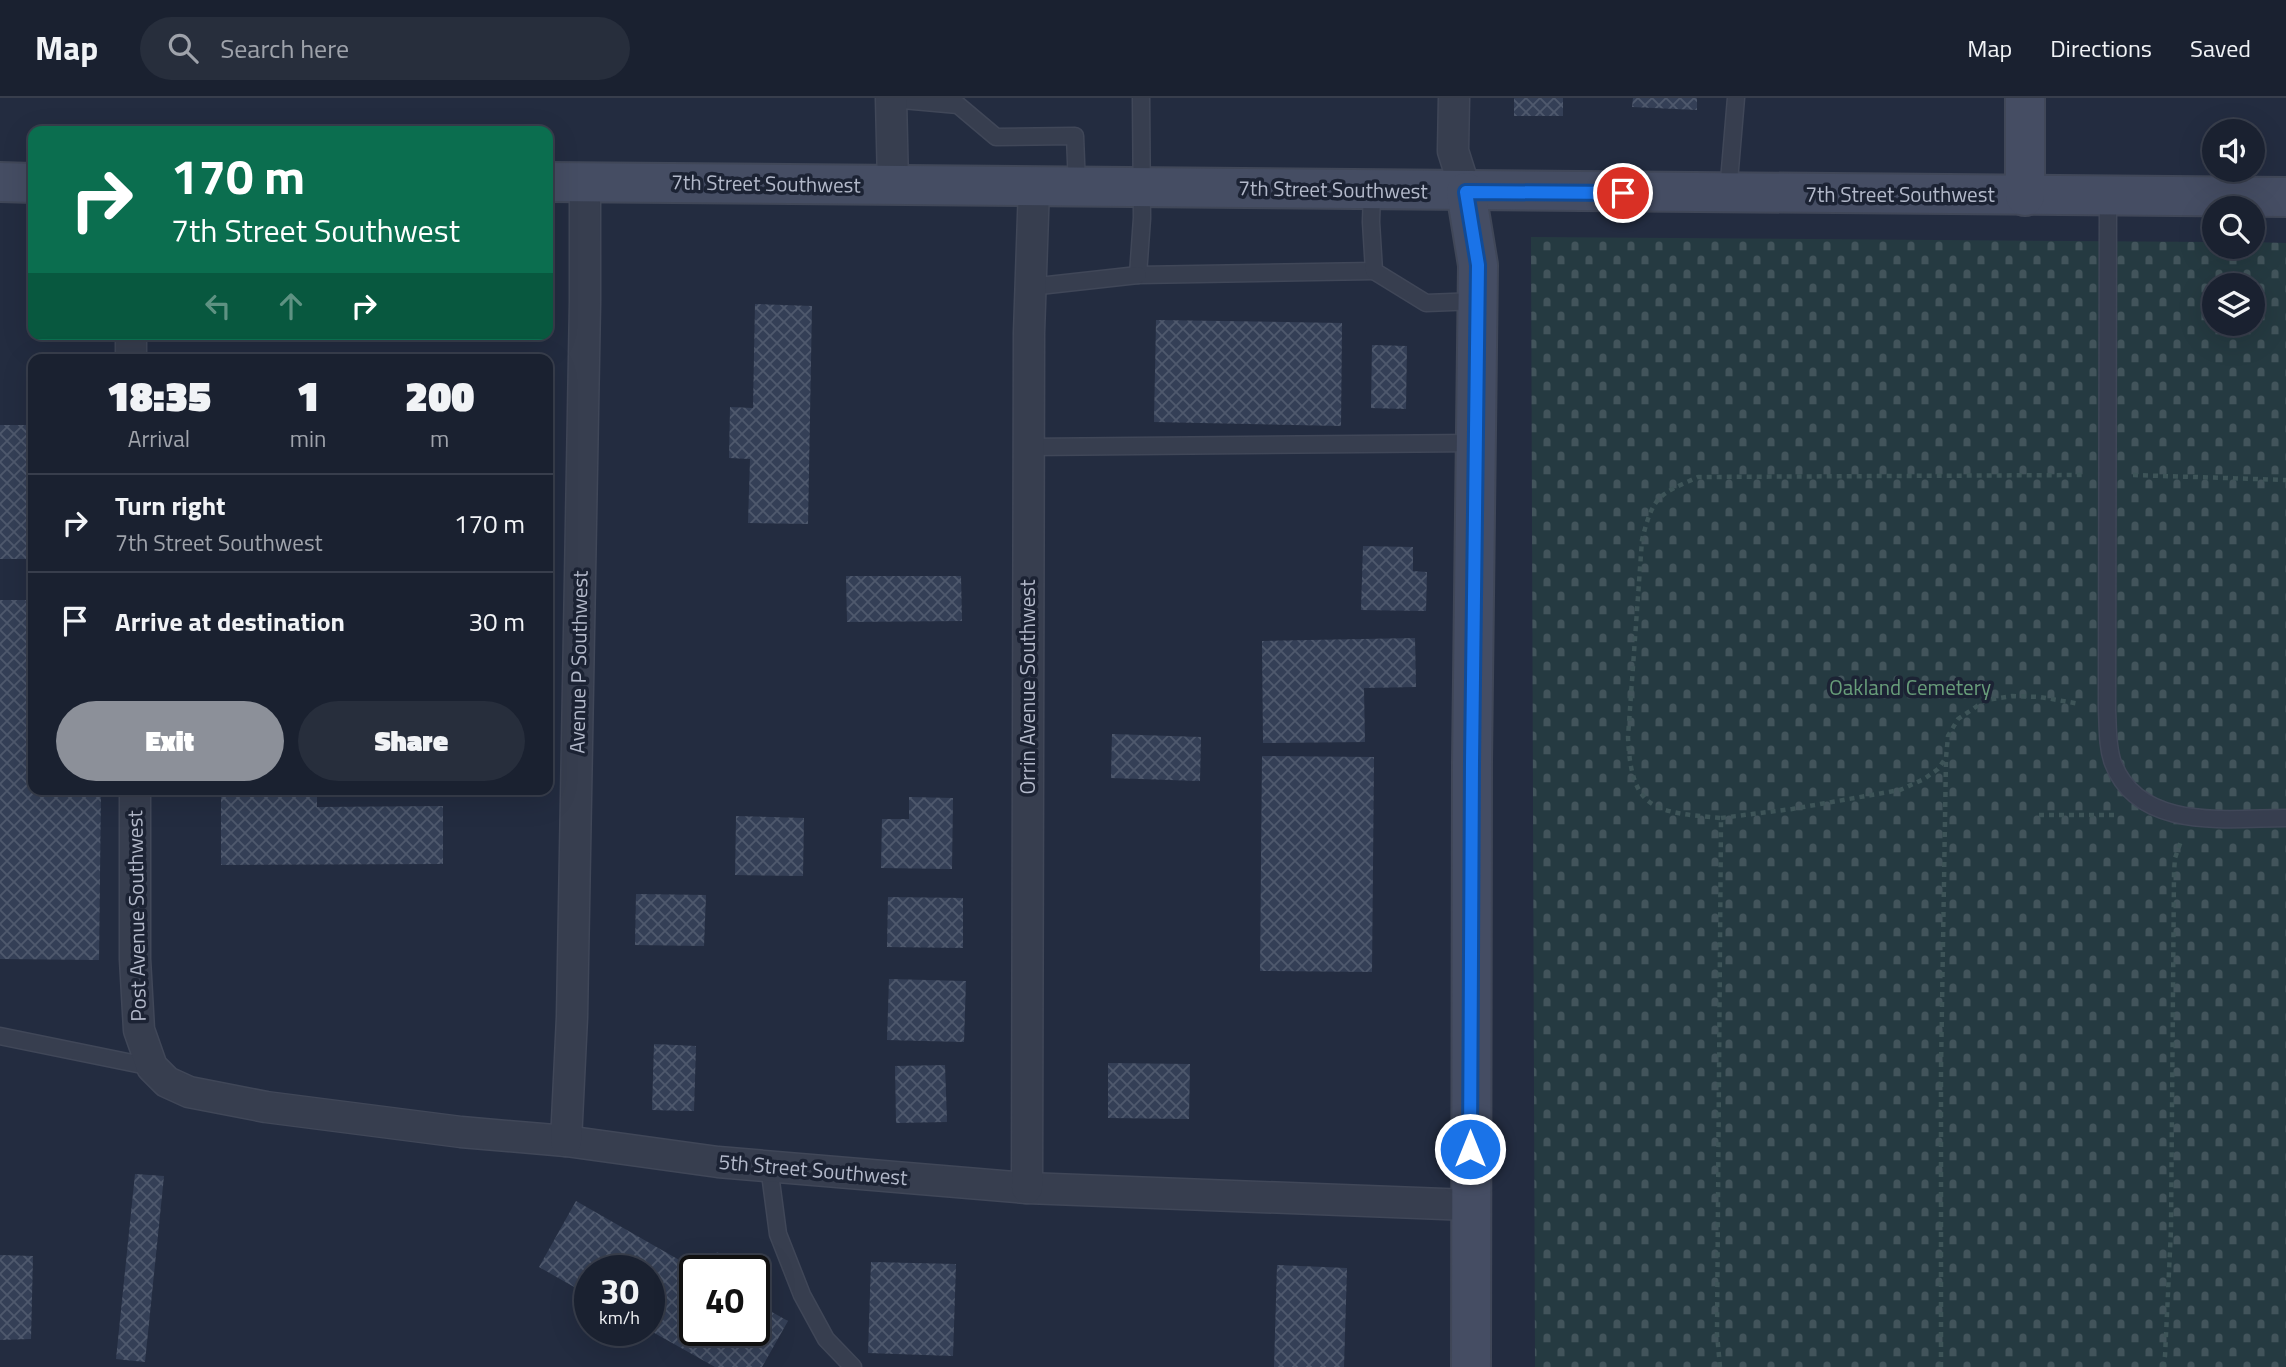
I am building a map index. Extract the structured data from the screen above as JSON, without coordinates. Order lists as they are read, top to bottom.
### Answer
{
  "streets": {
    "street": [
      "7th Street Southwest",
      "Avenue P Southwest",
      "Orrin Avenue Southwest",
      "Post Avenue Southwest",
      "5th Street Southwest"
    ]
  },
  "crossings": [
    ["7th Street Southwest", "Avenue P Southwest"],
    ["7th Street Southwest", "Orrin Avenue Southwest"],
    ["Avenue P Southwest", "5th Street Southwest"],
    ["Orrin Avenue Southwest", "5th Street Southwest"],
    ["Post Avenue Southwest", "5th Street Southwest"]
  ],
  "parks": ["Oakland Cemetery"],
  "page": {
    "header": "Map",
    "search": "Search here",
    "nav": ["Map", "Directions", "Saved"],
    "turn": ["170 m", "7th Street Southwest"],
    "eta": [
      "18:35",
      "Arrival",
      "1",
      "min",
      "200",
      "m"
    ],
    "list": [
      {
        "name": "Turn right",
        "note": "7th Street Southwest",
        "value": "170 m"
      },
      {
        "name": "Arrive at destination",
        "value": "30 m"
      }
    ],
    "buttons": ["Exit", "Share"],
    "speed": "30 km/h",
    "limit": "40"
  }
}
